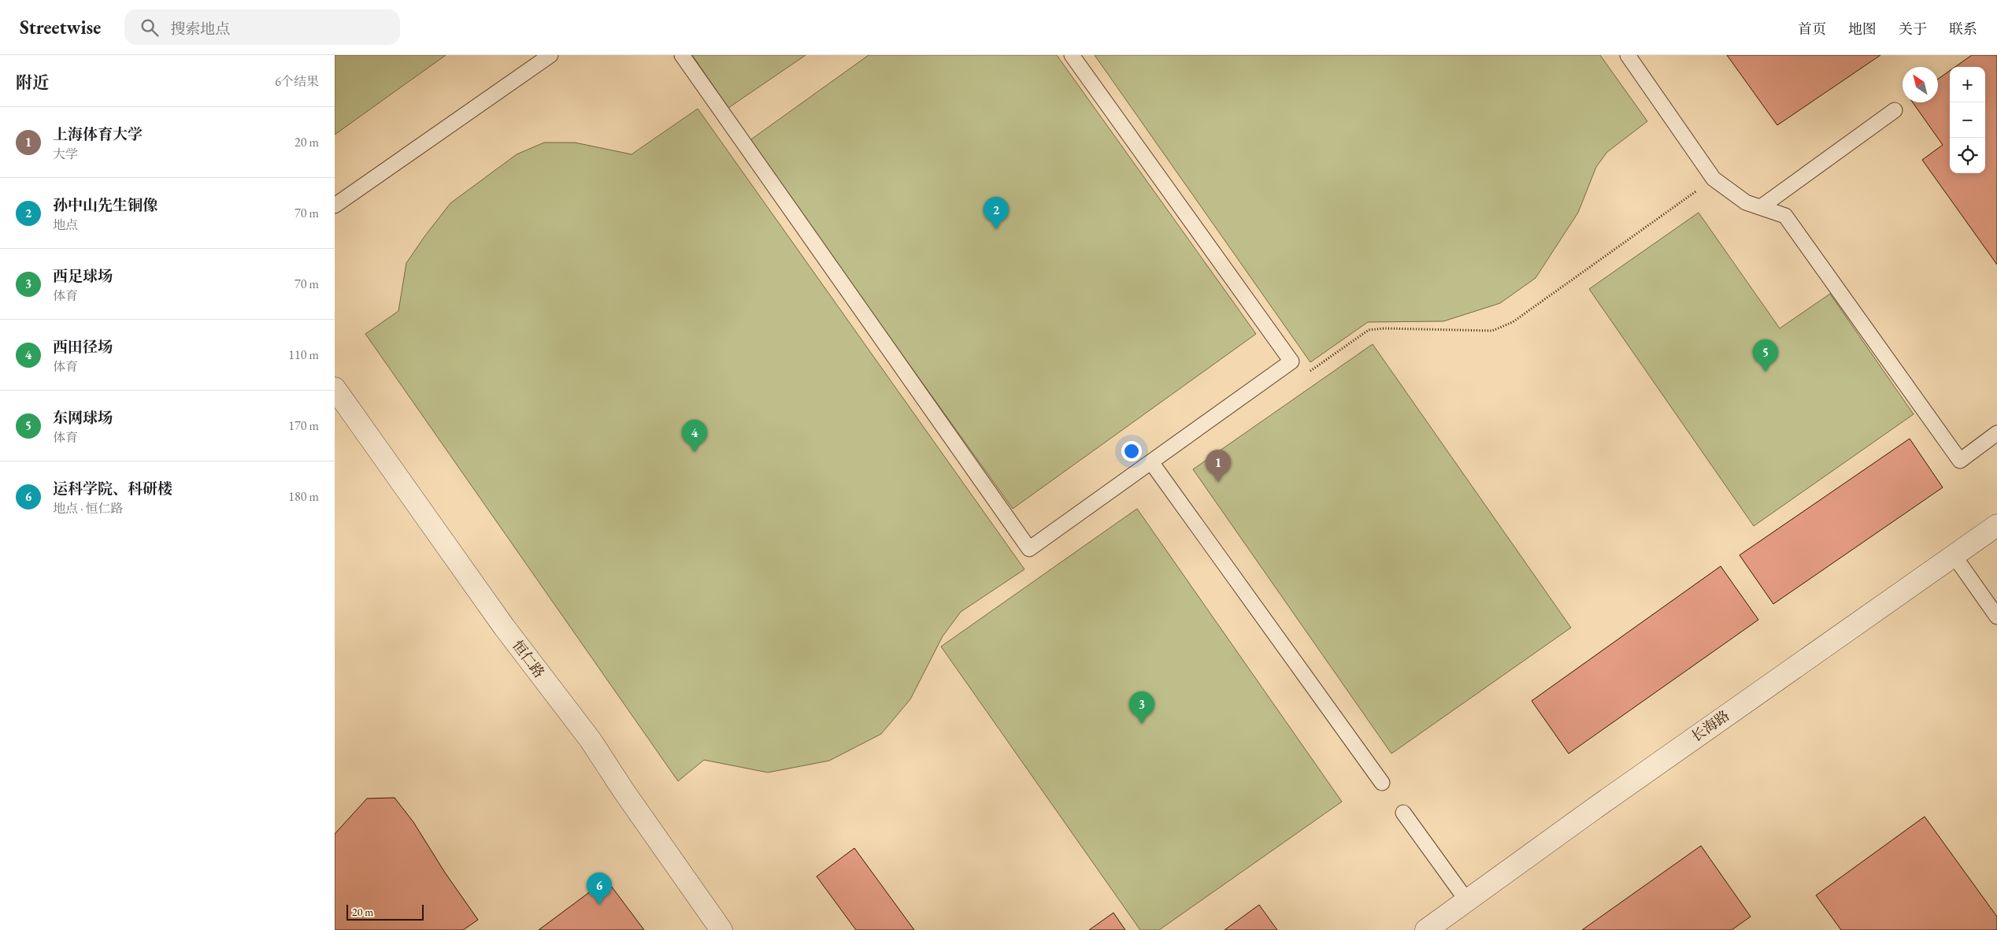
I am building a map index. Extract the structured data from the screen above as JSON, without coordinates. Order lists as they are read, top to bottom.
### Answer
{
  "streets": {
    "street": ["恒仁路", "长海路"]
  },
  "scale_bar": "20 m",
  "north": "top left",
  "page": {
    "header": "Streetwise",
    "search": "搜索地点",
    "nav": [
      "首页",
      "地图",
      "关于",
      "联系"
    ],
    "heading": ["附近", "6个结果"],
    "map_buttons": ["+", "−"],
    "list": [
      {
        "mark": "1",
        "name": "上海体育大学",
        "note": "大学",
        "value": "20 m"
      },
      {
        "mark": "2",
        "name": "孙中山先生铜像",
        "note": "地点",
        "value": "70 m"
      },
      {
        "mark": "3",
        "name": "西足球场",
        "note": "体育",
        "value": "70 m"
      },
      {
        "mark": "4",
        "name": "西田径场",
        "note": "体育",
        "value": "110 m"
      },
      {
        "mark": "5",
        "name": "东网球场",
        "note": "体育",
        "value": "170 m"
      },
      {
        "mark": "6",
        "name": "运科学院、科研楼",
        "note": "地点 · 恒仁路",
        "value": "180 m"
      }
    ],
    "pins": [
      "2",
      "5",
      "4",
      "1",
      "3",
      "6"
    ],
    "scale": "20 m"
  }
}
